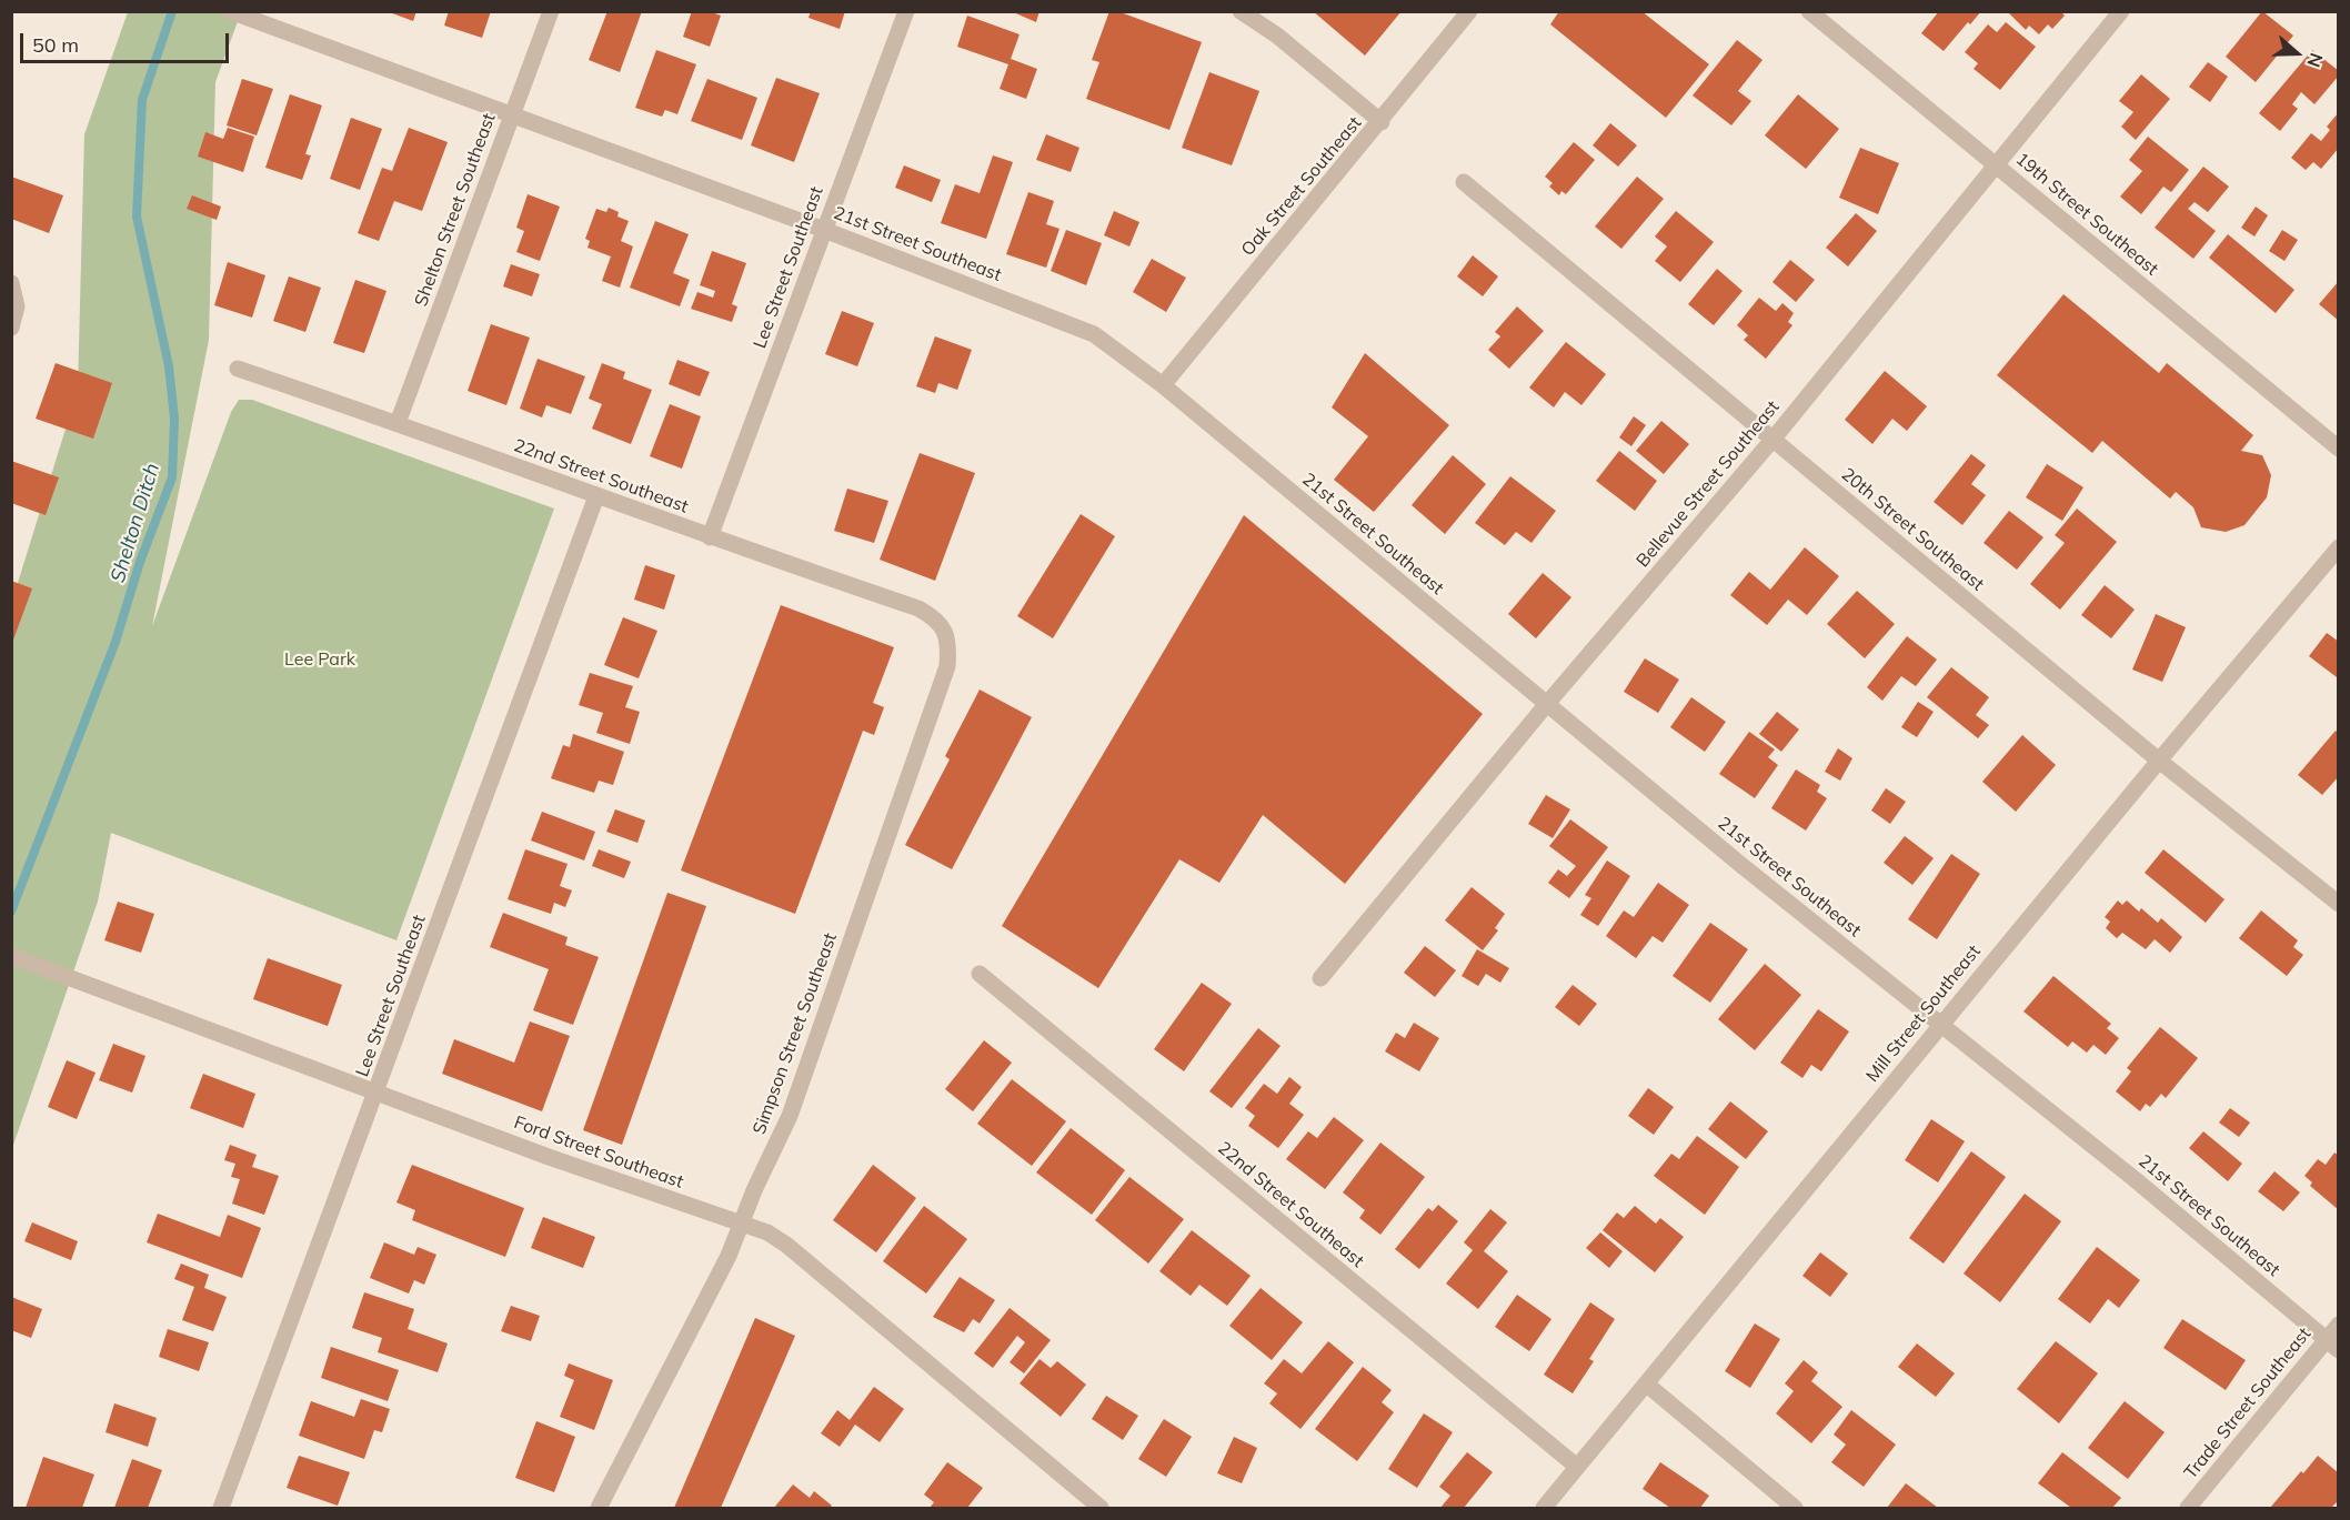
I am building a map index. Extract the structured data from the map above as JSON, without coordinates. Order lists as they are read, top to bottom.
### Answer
{
  "streets": {
    "street": [
      "Oak Street Southeast",
      "Shelton Street Southeast",
      "19th Street Southeast",
      "21st Street Southeast",
      "Lee Street Southeast",
      "22nd Street Southeast",
      "Bellevue Street Southeast",
      "20th Street Southeast",
      "Mill Street Southeast",
      "Simpson Street Southeast",
      "Ford Street Southeast",
      "Trade Street Southeast"
    ]
  },
  "crossings": [
    ["Oak Street Southeast", "21st Street Southeast"],
    ["Shelton Street Southeast", "21st Street Southeast"],
    ["Shelton Street Southeast", "22nd Street Southeast"],
    ["19th Street Southeast", "Bellevue Street Southeast"],
    ["21st Street Southeast", "Lee Street Southeast"],
    ["21st Street Southeast", "Bellevue Street Southeast"],
    ["21st Street Southeast", "Mill Street Southeast"],
    ["21st Street Southeast", "Trade Street Southeast"],
    ["Lee Street Southeast", "22nd Street Southeast"],
    ["Lee Street Southeast", "Ford Street Southeast"],
    ["22nd Street Southeast", "Mill Street Southeast"],
    ["22nd Street Southeast", "Simpson Street Southeast"],
    ["Bellevue Street Southeast", "20th Street Southeast"],
    ["20th Street Southeast", "Mill Street Southeast"],
    ["Simpson Street Southeast", "Ford Street Southeast"]
  ],
  "water": ["Shelton Ditch"],
  "parks": ["Lee Park"],
  "scale_bar": "50 m",
  "north": "right"
}
